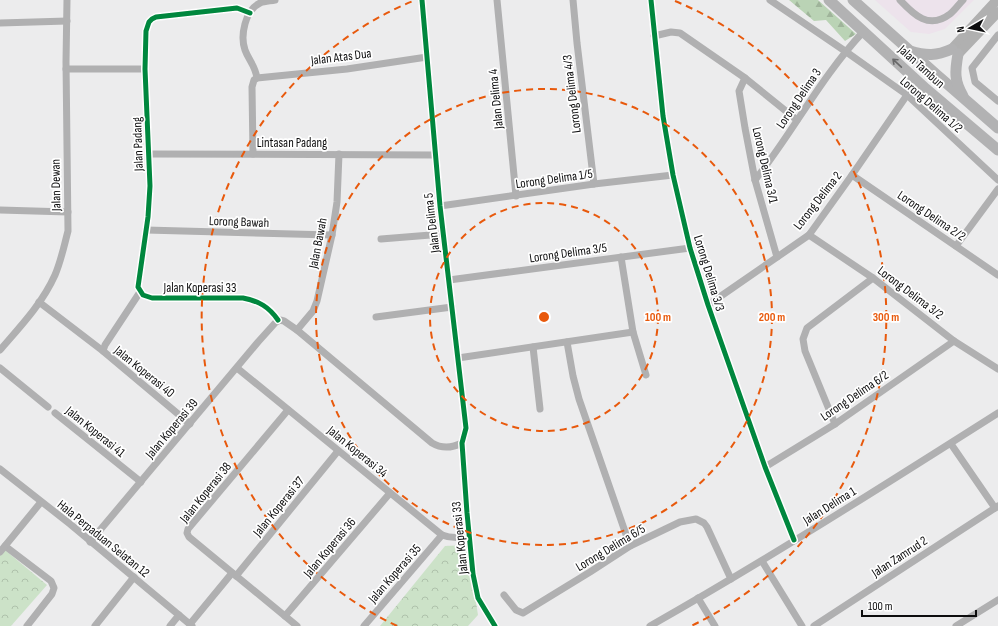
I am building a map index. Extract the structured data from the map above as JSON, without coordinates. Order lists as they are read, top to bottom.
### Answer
{
  "streets": {
    "main road": ["Jalan Tambun"],
    "street": [
      "Jalan Atas Dua",
      "Lorong Delima 4/3",
      "Lorong Delima 3",
      "Jalan Delima 4",
      "Lorong Delima 1/2",
      "Lintasan Padang",
      "Jalan Padang",
      "Lorong Delima 3/1",
      "Lorong Delima 1/5",
      "Jalan Dewan",
      "Lorong Delima 2",
      "Lorong Delima 2/2",
      "Lorong Bawah",
      "Jalan Delima 5",
      "Jalan Bawah",
      "Lorong Delima 3/5",
      "Lorong Delima 3/3",
      "Jalan Koperasi 33",
      "Lorong Delima 3/2",
      "Jalan Koperasi 40",
      "Lorong Delima 6/2",
      "Jalan Koperasi 39",
      "Jalan Koperasi 41",
      "Jalan Koperasi 34",
      "Jalan Koperasi 38",
      "Jalan Delima 1",
      "Jalan Koperasi 37",
      "Hala Perpaduan Selatan 12",
      "Jalan Koperasi 36",
      "Lorong Delima 6/5",
      "Jalan Zamrud 2",
      "Jalan Koperasi 35"
    ]
  },
  "crossings": [
    ["Jalan Atas Dua", "Jalan Delima 5"],
    ["Jalan Tambun", "Lorong Delima 3"],
    ["Jalan Tambun", "Lorong Delima 2"],
    ["Lorong Delima 4/3", "Lorong Delima 1/5"],
    ["Lorong Delima 3", "Lorong Delima 1/2"],
    ["Lorong Delima 3", "Lorong Delima 3/1"],
    ["Jalan Delima 4", "Lorong Delima 1/5"],
    ["Lorong Delima 1/2", "Lorong Delima 2"],
    ["Lintasan Padang", "Jalan Padang"],
    ["Lintasan Padang", "Jalan Delima 5"],
    ["Lintasan Padang", "Jalan Bawah"],
    ["Jalan Padang", "Lorong Bawah"],
    ["Jalan Padang", "Jalan Koperasi 33"],
    ["Jalan Padang", "Jalan Koperasi 40"],
    ["Lorong Delima 3/1", "Lorong Delima 2"],
    ["Lorong Delima 1/5", "Jalan Delima 5"],
    ["Lorong Delima 1/5", "Lorong Delima 3/3"],
    ["Lorong Delima 2", "Lorong Delima 2/2"],
    ["Lorong Delima 2", "Lorong Delima 3/3"],
    ["Lorong Delima 2", "Lorong Delima 3/2"],
    ["Lorong Bawah", "Jalan Bawah"],
    ["Jalan Delima 5", "Lorong Delima 3/5"],
    ["Jalan Delima 5", "Jalan Koperasi 33"],
    ["Jalan Bawah", "Jalan Koperasi 33"],
    ["Lorong Delima 3/5", "Lorong Delima 3/3"],
    ["Lorong Delima 3/3", "Lorong Delima 6/2"],
    ["Lorong Delima 3/3", "Jalan Delima 1"],
    ["Jalan Koperasi 33", "Jalan Koperasi 40"],
    ["Jalan Koperasi 33", "Jalan Koperasi 39"],
    ["Lorong Delima 3/2", "Lorong Delima 6/2"],
    ["Jalan Koperasi 40", "Jalan Koperasi 39"],
    ["Jalan Koperasi 39", "Jalan Koperasi 41"],
    ["Jalan Koperasi 39", "Jalan Koperasi 34"],
    ["Jalan Koperasi 39", "Hala Perpaduan Selatan 12"],
    ["Jalan Koperasi 34", "Jalan Koperasi 38"],
    ["Jalan Koperasi 34", "Jalan Koperasi 37"],
    ["Jalan Koperasi 34", "Jalan Koperasi 36"],
    ["Jalan Koperasi 34", "Jalan Koperasi 35"],
    ["Jalan Koperasi 38", "Jalan Koperasi 37"],
    ["Jalan Koperasi 38", "Jalan Koperasi 36"],
    ["Jalan Delima 1", "Lorong Delima 6/5"],
    ["Jalan Koperasi 37", "Hala Perpaduan Selatan 12"]
  ],
  "scale_bar": "100 m",
  "north": "left",
  "rings": ["100 m", "200 m", "300 m"]
}
